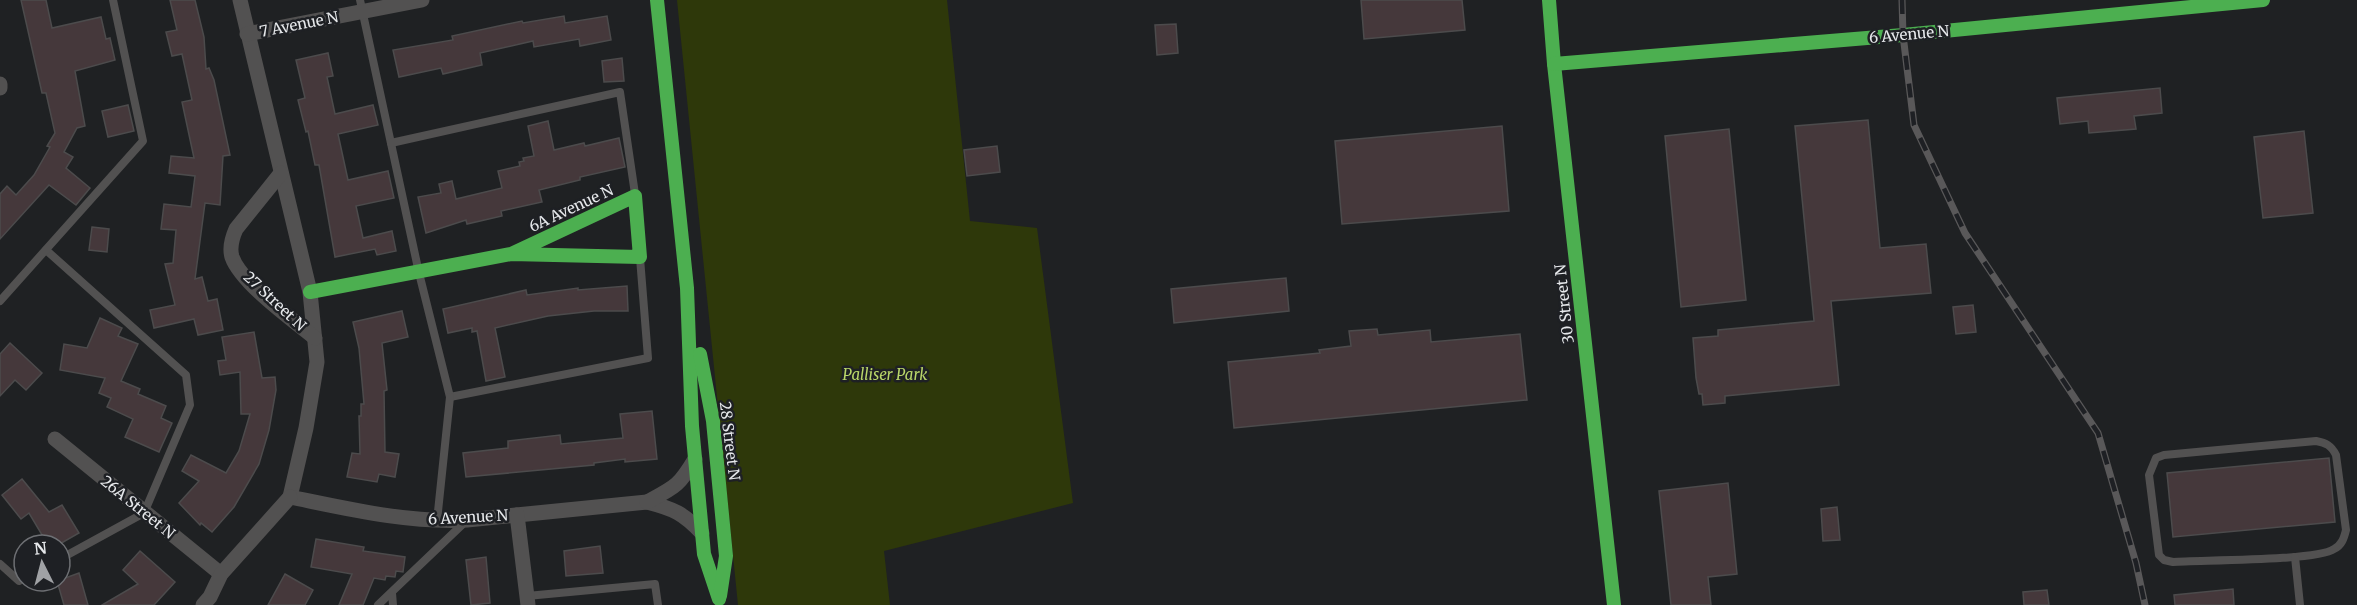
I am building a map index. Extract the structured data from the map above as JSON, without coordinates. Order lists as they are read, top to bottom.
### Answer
{
  "streets": {
    "street": [
      "7 Avenue N",
      "6 Avenue N",
      "6A Avenue N",
      "27 Street N",
      "30 Street N",
      "28 Street N",
      "26A Street N"
    ]
  },
  "crossings": [
    ["7 Avenue N", "27 Street N"],
    ["6 Avenue N", "27 Street N"],
    ["6 Avenue N", "30 Street N"],
    ["6 Avenue N", "28 Street N"],
    ["6A Avenue N", "27 Street N"]
  ],
  "parks": ["Palliser Park"],
  "north": "top"
}
